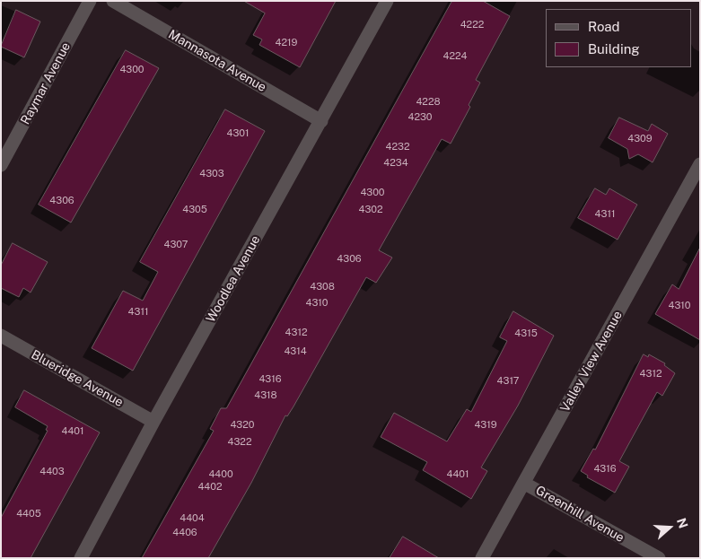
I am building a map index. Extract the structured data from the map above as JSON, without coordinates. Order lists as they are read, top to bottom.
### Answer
{
  "streets": {
    "street": [
      "Mannasota Avenue",
      "Raymar Avenue",
      "Woodlea Avenue",
      "Valley View Avenue",
      "Blueridge Avenue",
      "Greenhill Avenue"
    ]
  },
  "crossings": [
    ["Mannasota Avenue", "Woodlea Avenue"],
    ["Woodlea Avenue", "Blueridge Avenue"],
    ["Valley View Avenue", "Greenhill Avenue"]
  ],
  "house_numbers": [
    "4222",
    "4219",
    "4224",
    "4300",
    "4228",
    "4230",
    "4301",
    "4309",
    "4232",
    "4234",
    "4303",
    "4300",
    "4306",
    "4305",
    "4302",
    "4311",
    "4307",
    "4306",
    "4308",
    "4310",
    "4310",
    "4311",
    "4312",
    "4315",
    "4314",
    "4312",
    "4316",
    "4317",
    "4318",
    "4320",
    "4319",
    "4401",
    "4322",
    "4316",
    "4403",
    "4400",
    "4401",
    "4402",
    "4405",
    "4404",
    "4406"
  ],
  "legend": ["Road", "Building"],
  "north": "right"
}
